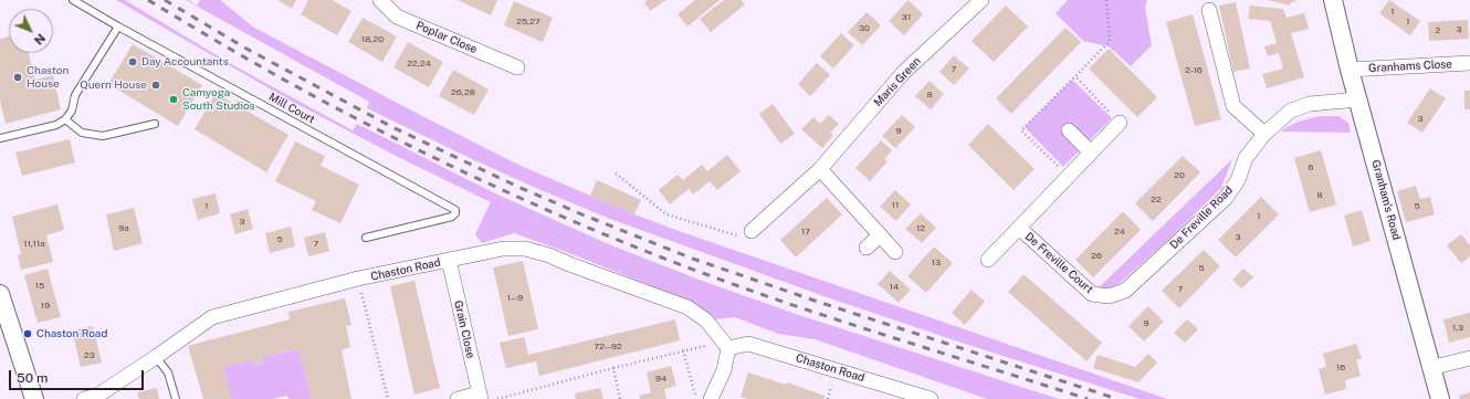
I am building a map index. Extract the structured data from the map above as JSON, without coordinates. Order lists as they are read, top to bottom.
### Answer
{
  "streets": {
    "street": [
      "Poplar Close",
      "Granhams Close",
      "Maris Green",
      "Granham's Road",
      "De Freville Road",
      "De Freville Court",
      "Chaston Road",
      "Grain Close"
    ],
    "lane": ["Mill Court"]
  },
  "crossings": [
    ["Granhams Close", "Granham's Road"],
    ["Granham's Road", "De Freville Road"],
    ["De Freville Road", "De Freville Court"],
    ["Chaston Road", "Grain Close"]
  ],
  "places": [
    "Day Accountants",
    "Chaston House",
    "Quern House",
    "Camyoga South Studios",
    "Chaston Road"
  ],
  "house_numbers": [
    "1",
    "31",
    "25,27",
    "1",
    "30",
    "3",
    "2",
    "18,20",
    "22,24",
    "7",
    "2-16",
    "26,28",
    "8",
    "3",
    "9",
    "6",
    "20",
    "8",
    "22",
    "11",
    "1",
    "5",
    "1",
    "3",
    "9a",
    "12",
    "17",
    "24",
    "3",
    "5",
    "11,11a",
    "7",
    "26",
    "13",
    "5",
    "15",
    "14",
    "7",
    "1--9",
    "19",
    "9",
    "1,3",
    "72--92",
    "23",
    "16",
    "94"
  ],
  "scale_bar": "50 m",
  "north": "bottom right"
}
